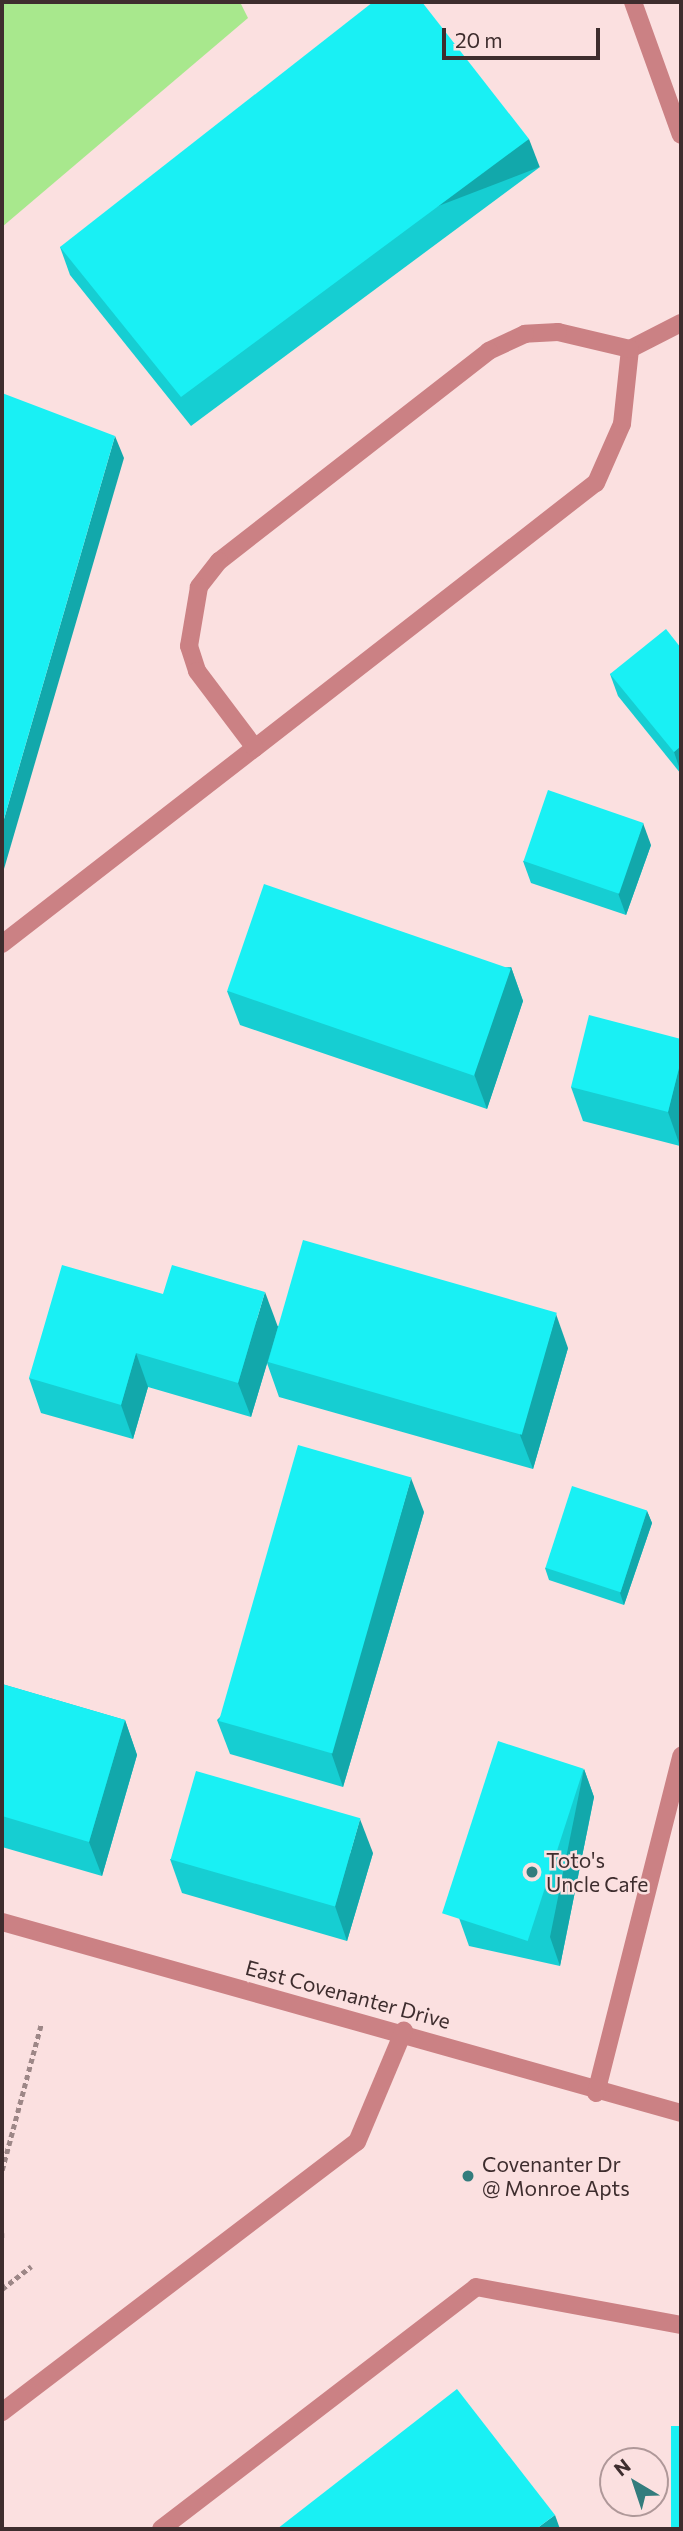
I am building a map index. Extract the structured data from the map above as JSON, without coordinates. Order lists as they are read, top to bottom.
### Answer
{
  "streets": {
    "street": ["East Covenanter Drive"]
  },
  "places": ["Toto's Uncle Cafe", "Covenanter Dr @ Monroe Apts"],
  "scale_bar": "20 m",
  "north": "top left"
}
